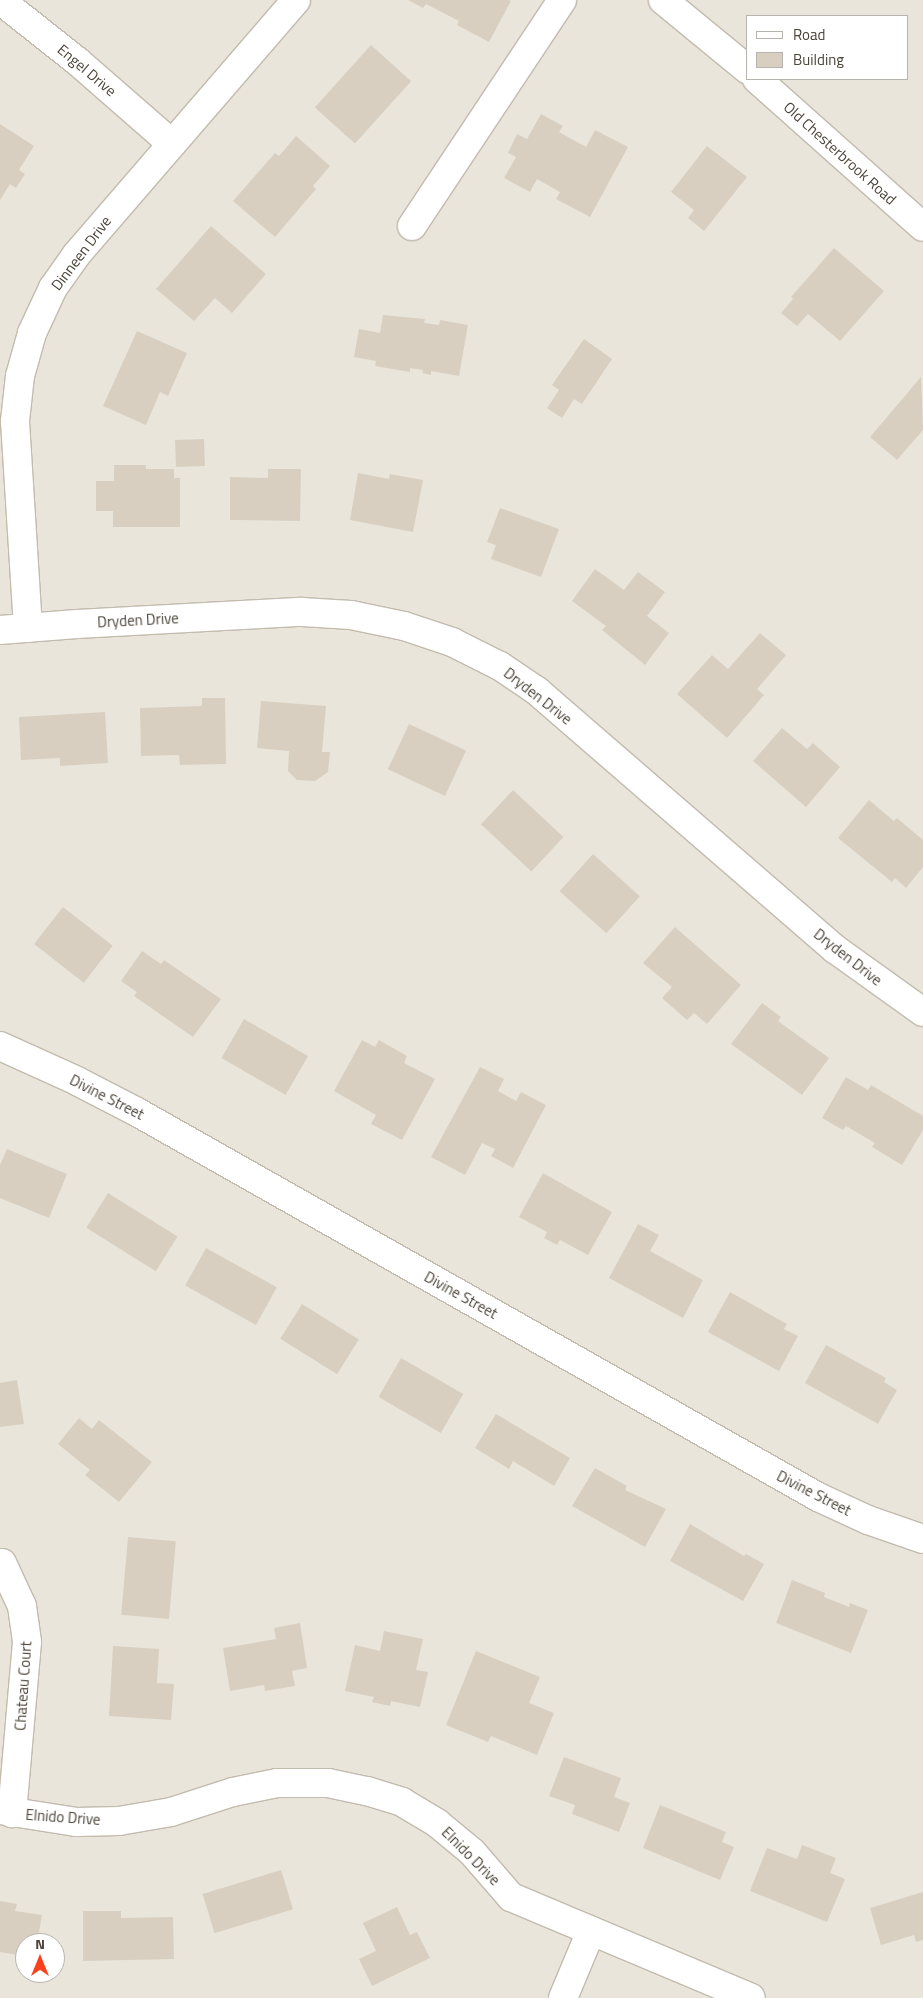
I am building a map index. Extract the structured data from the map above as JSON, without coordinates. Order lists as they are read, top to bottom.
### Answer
{
  "streets": {
    "street": [
      "Engel Drive",
      "Old Chesterbrook Road",
      "Dinneen Drive",
      "Dryden Drive",
      "Divine Street",
      "Chateau Court",
      "Elnido Drive"
    ]
  },
  "crossings": [
    ["Engel Drive", "Dinneen Drive"],
    ["Dinneen Drive", "Dryden Drive"],
    ["Chateau Court", "Elnido Drive"]
  ],
  "legend": ["Road", "Building"],
  "north": "top"
}
